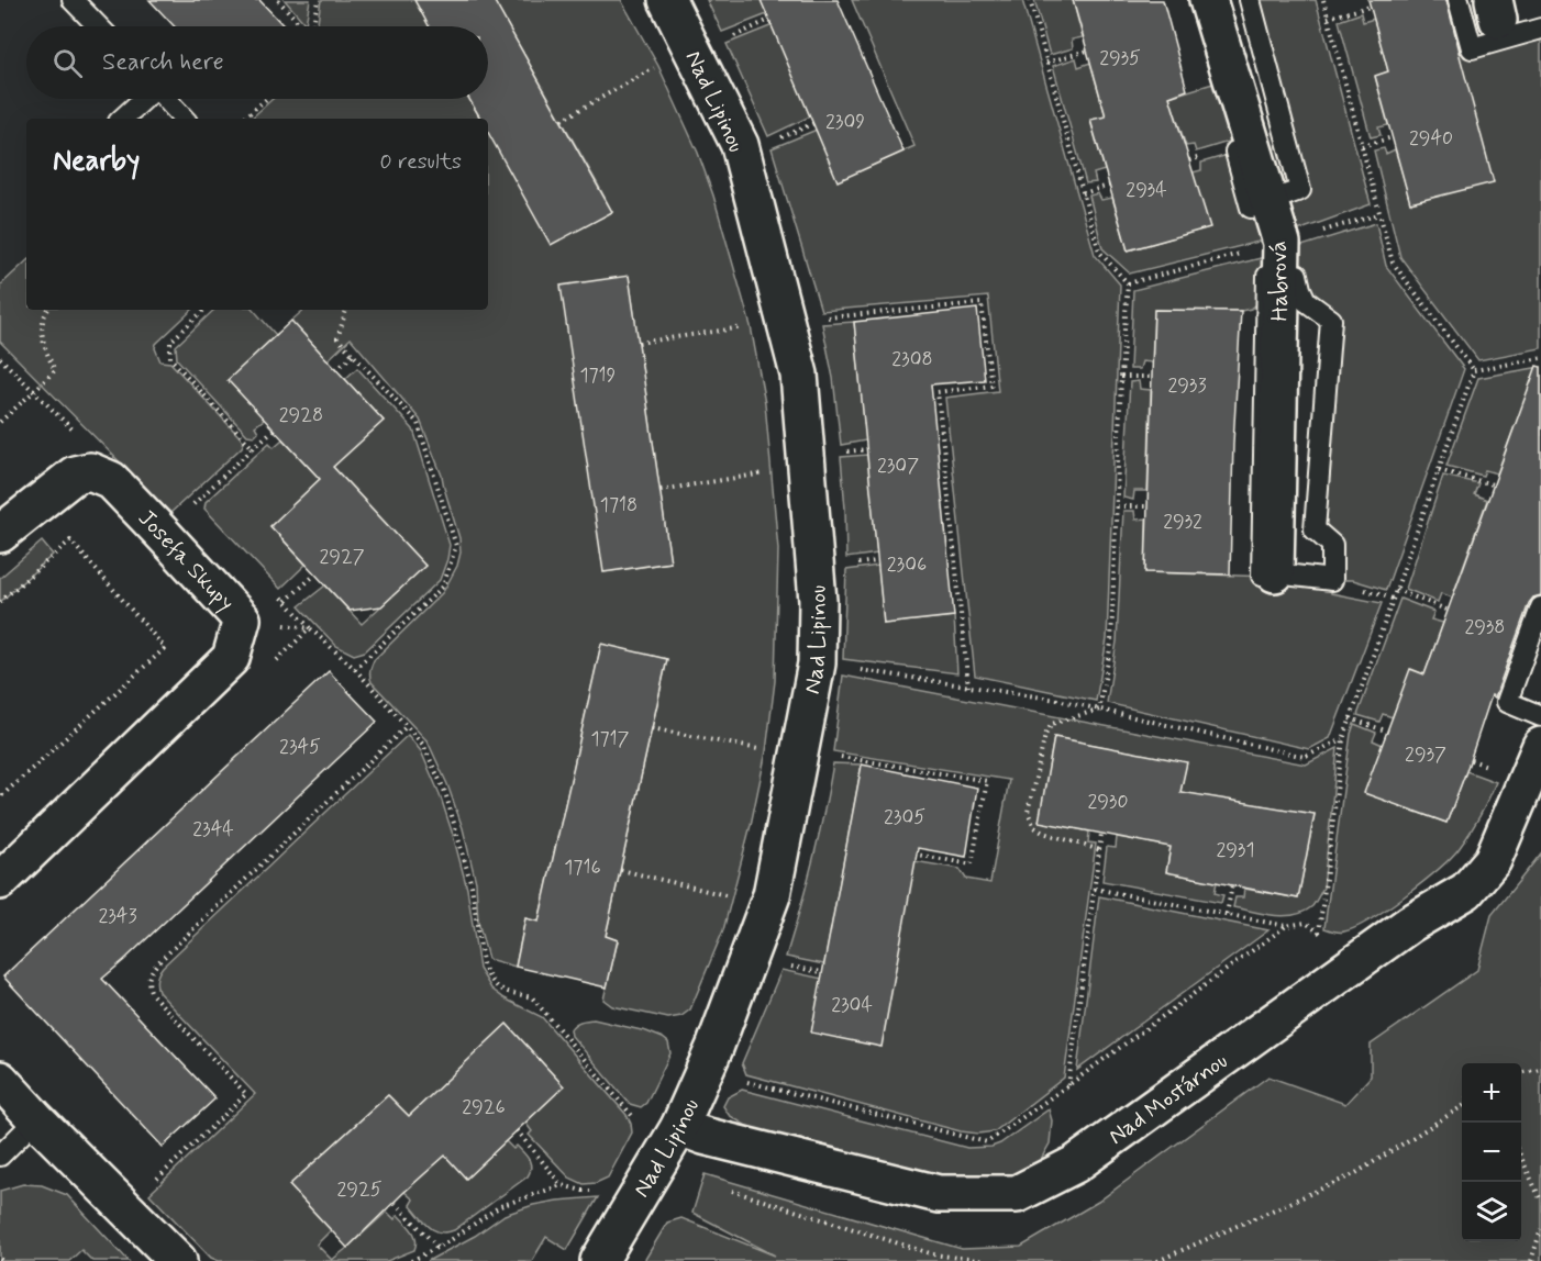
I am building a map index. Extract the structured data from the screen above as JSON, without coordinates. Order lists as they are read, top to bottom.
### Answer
{
  "streets": {
    "street": [
      "Nad Lipinou",
      "Habrová",
      "Josefa Skupy",
      "Nad Mostárnou"
    ]
  },
  "crossings": [
    ["Nad Lipinou", "Nad Mostárnou"]
  ],
  "house_numbers": [
    "2935",
    "2309",
    "2940",
    "2934",
    "2308",
    "1719",
    "2933",
    "2928",
    "2307",
    "1718",
    "2932",
    "2927",
    "2306",
    "2938",
    "1717",
    "2345",
    "2937",
    "2930",
    "2305",
    "2344",
    "2931",
    "1716",
    "2343",
    "2304",
    "2926",
    "2925"
  ],
  "page": {
    "search": "Search here",
    "heading": ["Nearby", "0 results"],
    "map_buttons": ["+", "−"]
  }
}
